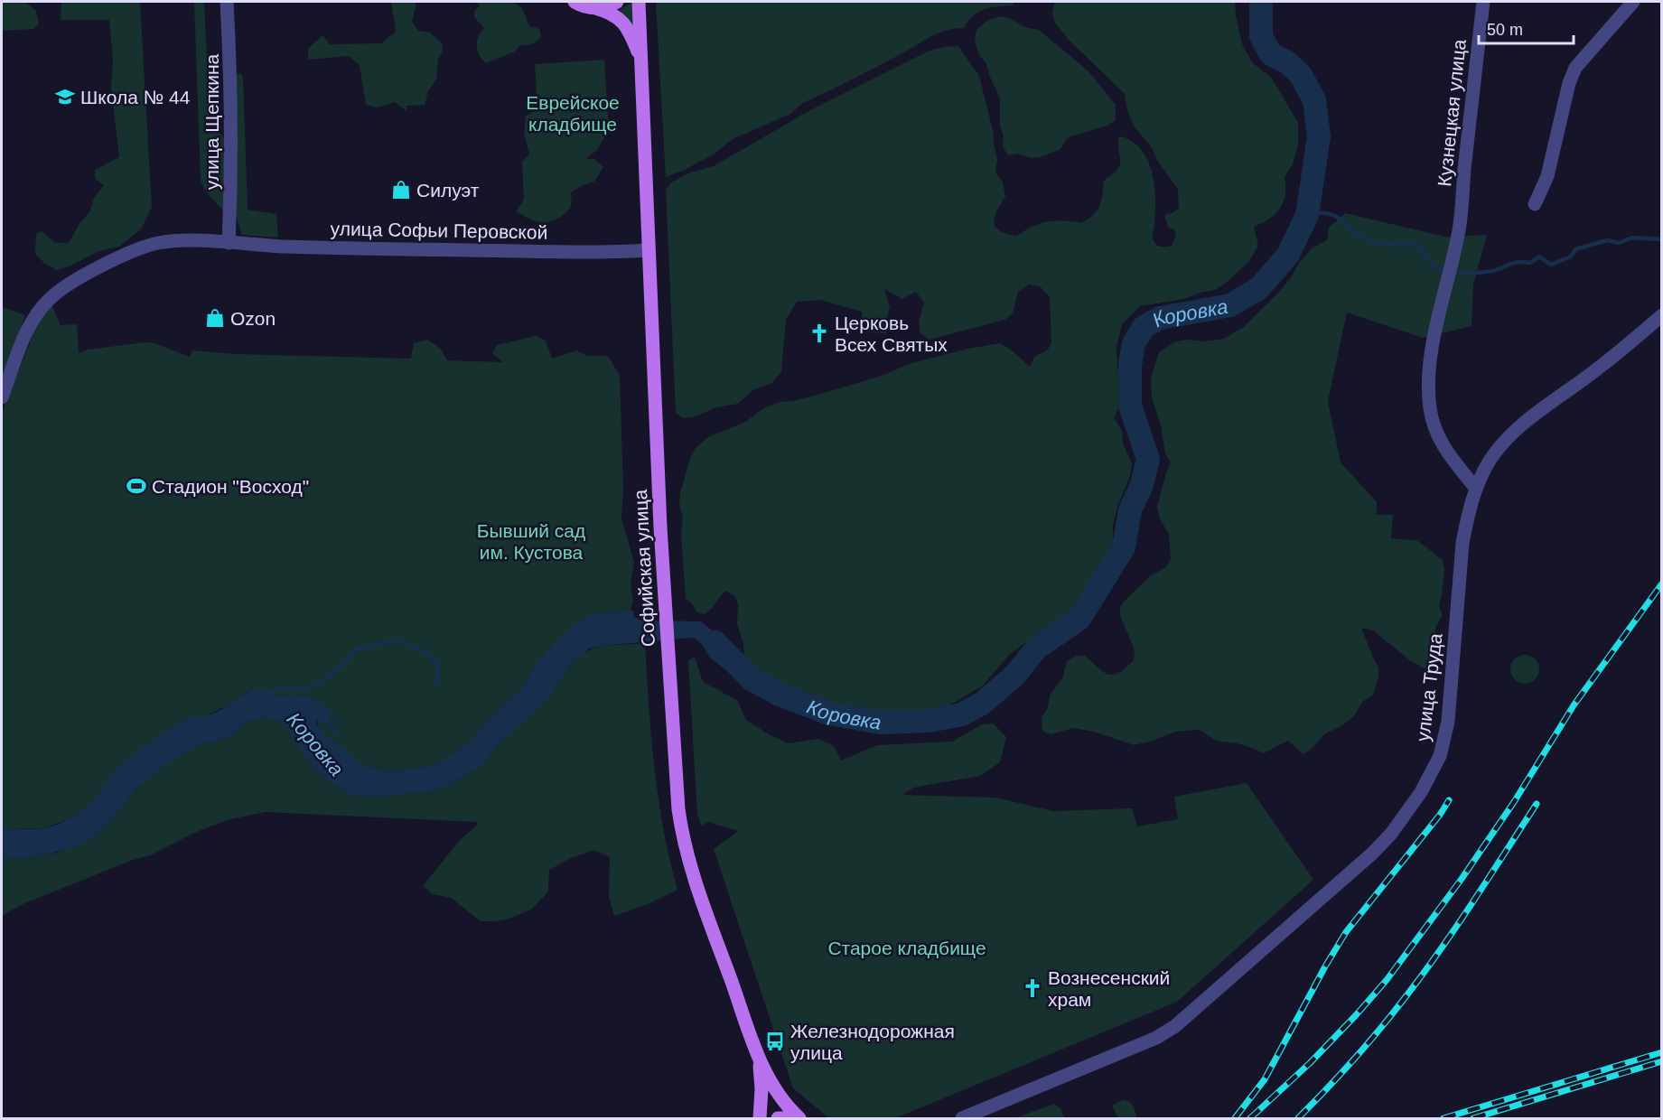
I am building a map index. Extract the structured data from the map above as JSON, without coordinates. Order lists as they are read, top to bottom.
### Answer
{
  "streets": {
    "main road": ["Софийская улица"],
    "street": [
      "Кузнецкая улица",
      "улица Щепкина",
      "улица Софьи Перовской",
      "улица Труда"
    ]
  },
  "crossings": [
    ["Кузнецкая улица", "улица Труда"],
    ["улица Щепкина", "улица Софьи Перовской"],
    ["улица Софьи Перовской", "Софийская улица"]
  ],
  "water": ["Коровка"],
  "parks": ["Еврейское кладбище", "Бывший сад им. Кустова", "Старое кладбище"],
  "places": {
    "school or university": ["Школа № 44"],
    "shop": ["Силуэт", "Ozon"],
    "church": ["Церковь Всех Святых", "Вознесенский храм"],
    "sports": ["Стадион \"Восход\""],
    "bus stop": ["Железнодорожная улица"]
  },
  "scale_bar": "50 m"
}
